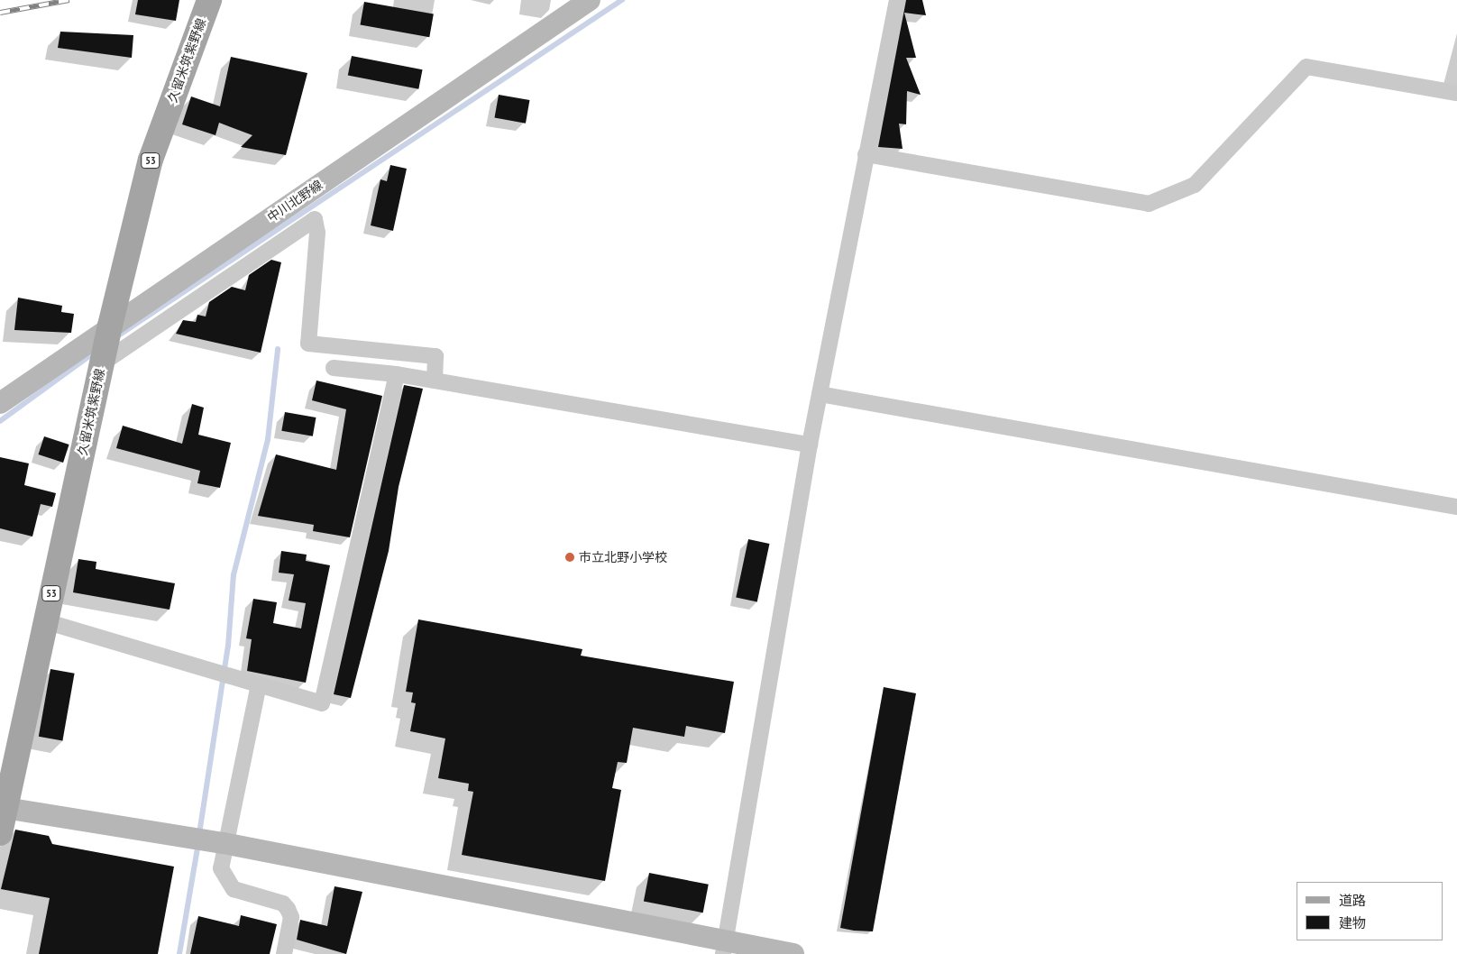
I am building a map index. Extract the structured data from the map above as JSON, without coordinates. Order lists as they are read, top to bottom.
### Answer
{
  "streets": {
    "main road": ["久留米筑紫野線", "53"],
    "street": ["中川北野線"]
  },
  "crossings": [
    ["久留米筑紫野線", "中川北野線"]
  ],
  "places": ["市立北野小学校"],
  "legend": ["道路", "建物"]
}
